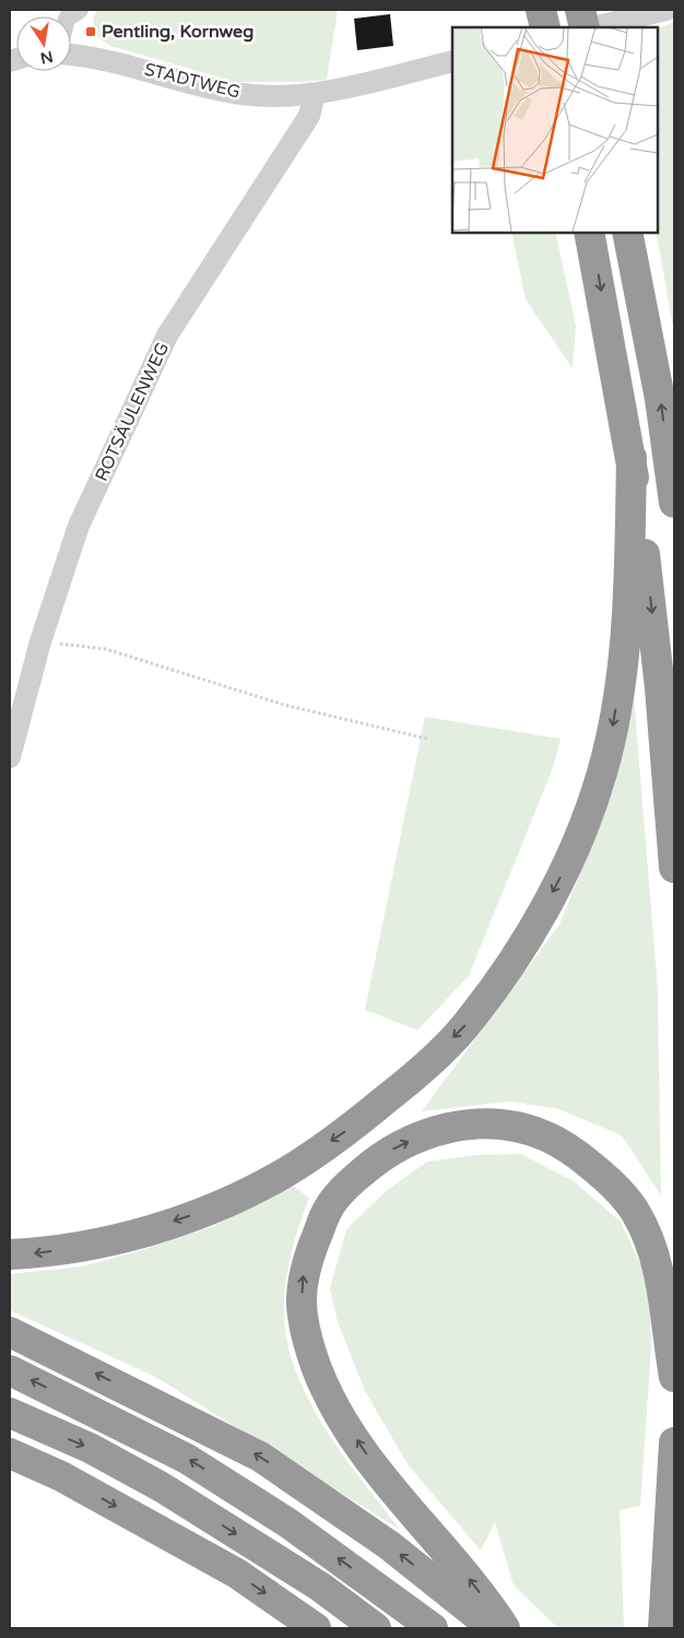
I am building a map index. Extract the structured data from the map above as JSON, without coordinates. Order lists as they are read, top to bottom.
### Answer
{
  "streets": {
    "street": ["STADTWEG", "ROTSÄULENWEG"]
  },
  "crossings": [
    ["STADTWEG", "ROTSÄULENWEG"]
  ],
  "places": {
    "transit": ["Pentling, Kornweg"]
  },
  "north": "bottom"
}
